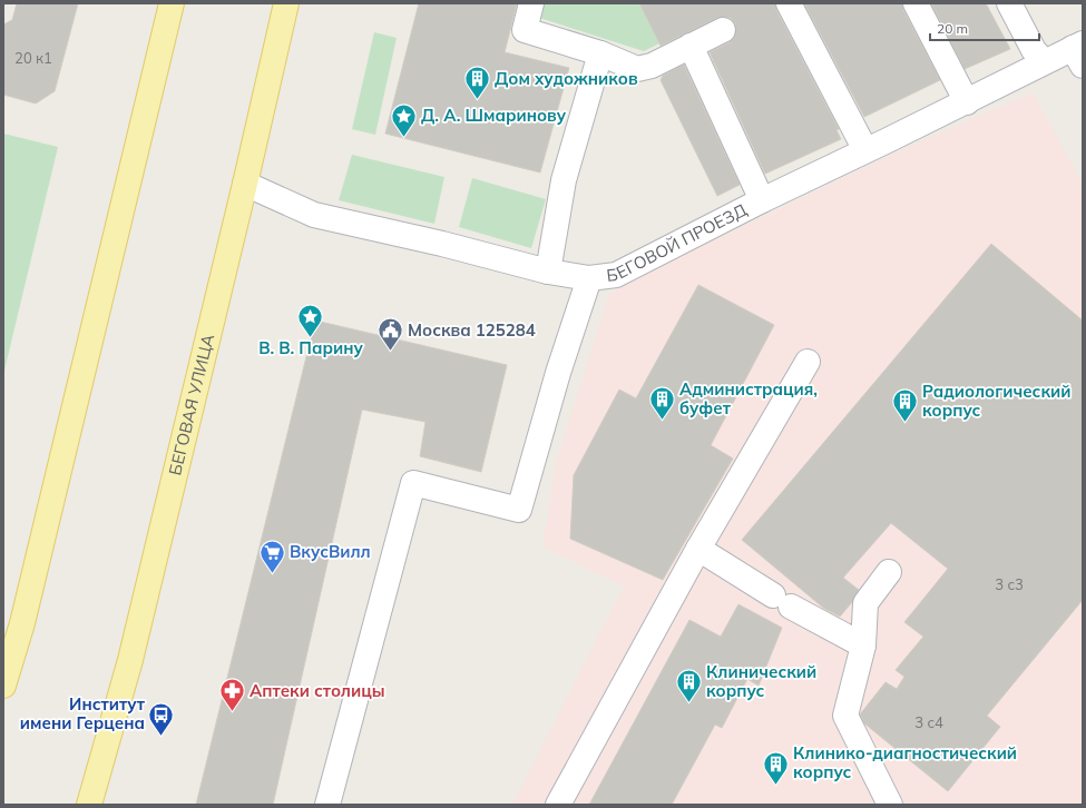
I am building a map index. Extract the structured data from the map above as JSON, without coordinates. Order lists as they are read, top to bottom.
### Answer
{
  "streets": {
    "main road": ["БЕГОВАЯ УЛИЦА"],
    "street": ["БЕГОВОЙ ПРОЕЗД"]
  },
  "crossings": [
    ["БЕГОВОЙ ПРОЕЗД", "БЕГОВАЯ УЛИЦА"]
  ],
  "places": {
    "building": [
      "Дом художников",
      "Администрация, буфет",
      "Радиологический корпус",
      "Клинический корпус",
      "Клинико-диагностический корпус"
    ],
    "place": ["Д. А. Шмаринову", "В. В. Парину"],
    "public building": ["Москва 125284"],
    "supermarket": ["ВкусВилл"],
    "pharmacy": ["Аптеки столицы"],
    "bus stop": ["Институт имени Герцена"]
  },
  "house_numbers": ["20 к1", "3 с3", "3 с4"],
  "scale_bar": "20 m"
}
